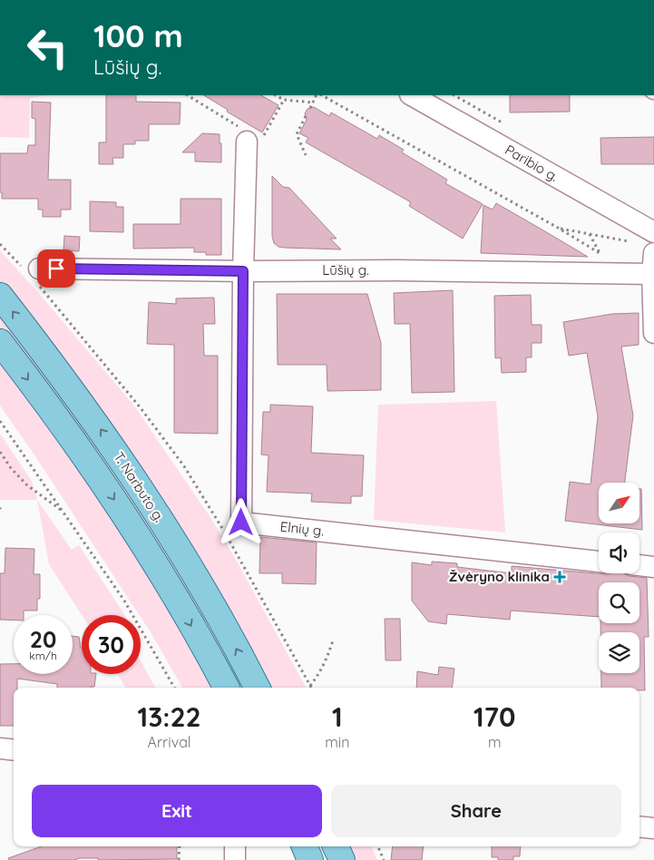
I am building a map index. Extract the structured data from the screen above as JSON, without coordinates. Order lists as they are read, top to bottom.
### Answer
{
  "streets": {
    "main road": ["T. Narbuto g."],
    "street": ["Paribio g.", "Lūšių g.", "Elnių g."]
  },
  "crossings": [
    ["Lūšių g.", "Elnių g."]
  ],
  "places": {
    "health": ["Žvėryno klinika"]
  },
  "north": "top right",
  "page": {
    "turn": ["100 m", "Lūšių g."],
    "speed": "20 km/h",
    "limit": "30",
    "eta": [
      "13:22",
      "Arrival",
      "1",
      "min",
      "170",
      "m"
    ],
    "buttons": ["Exit", "Share"]
  }
}
